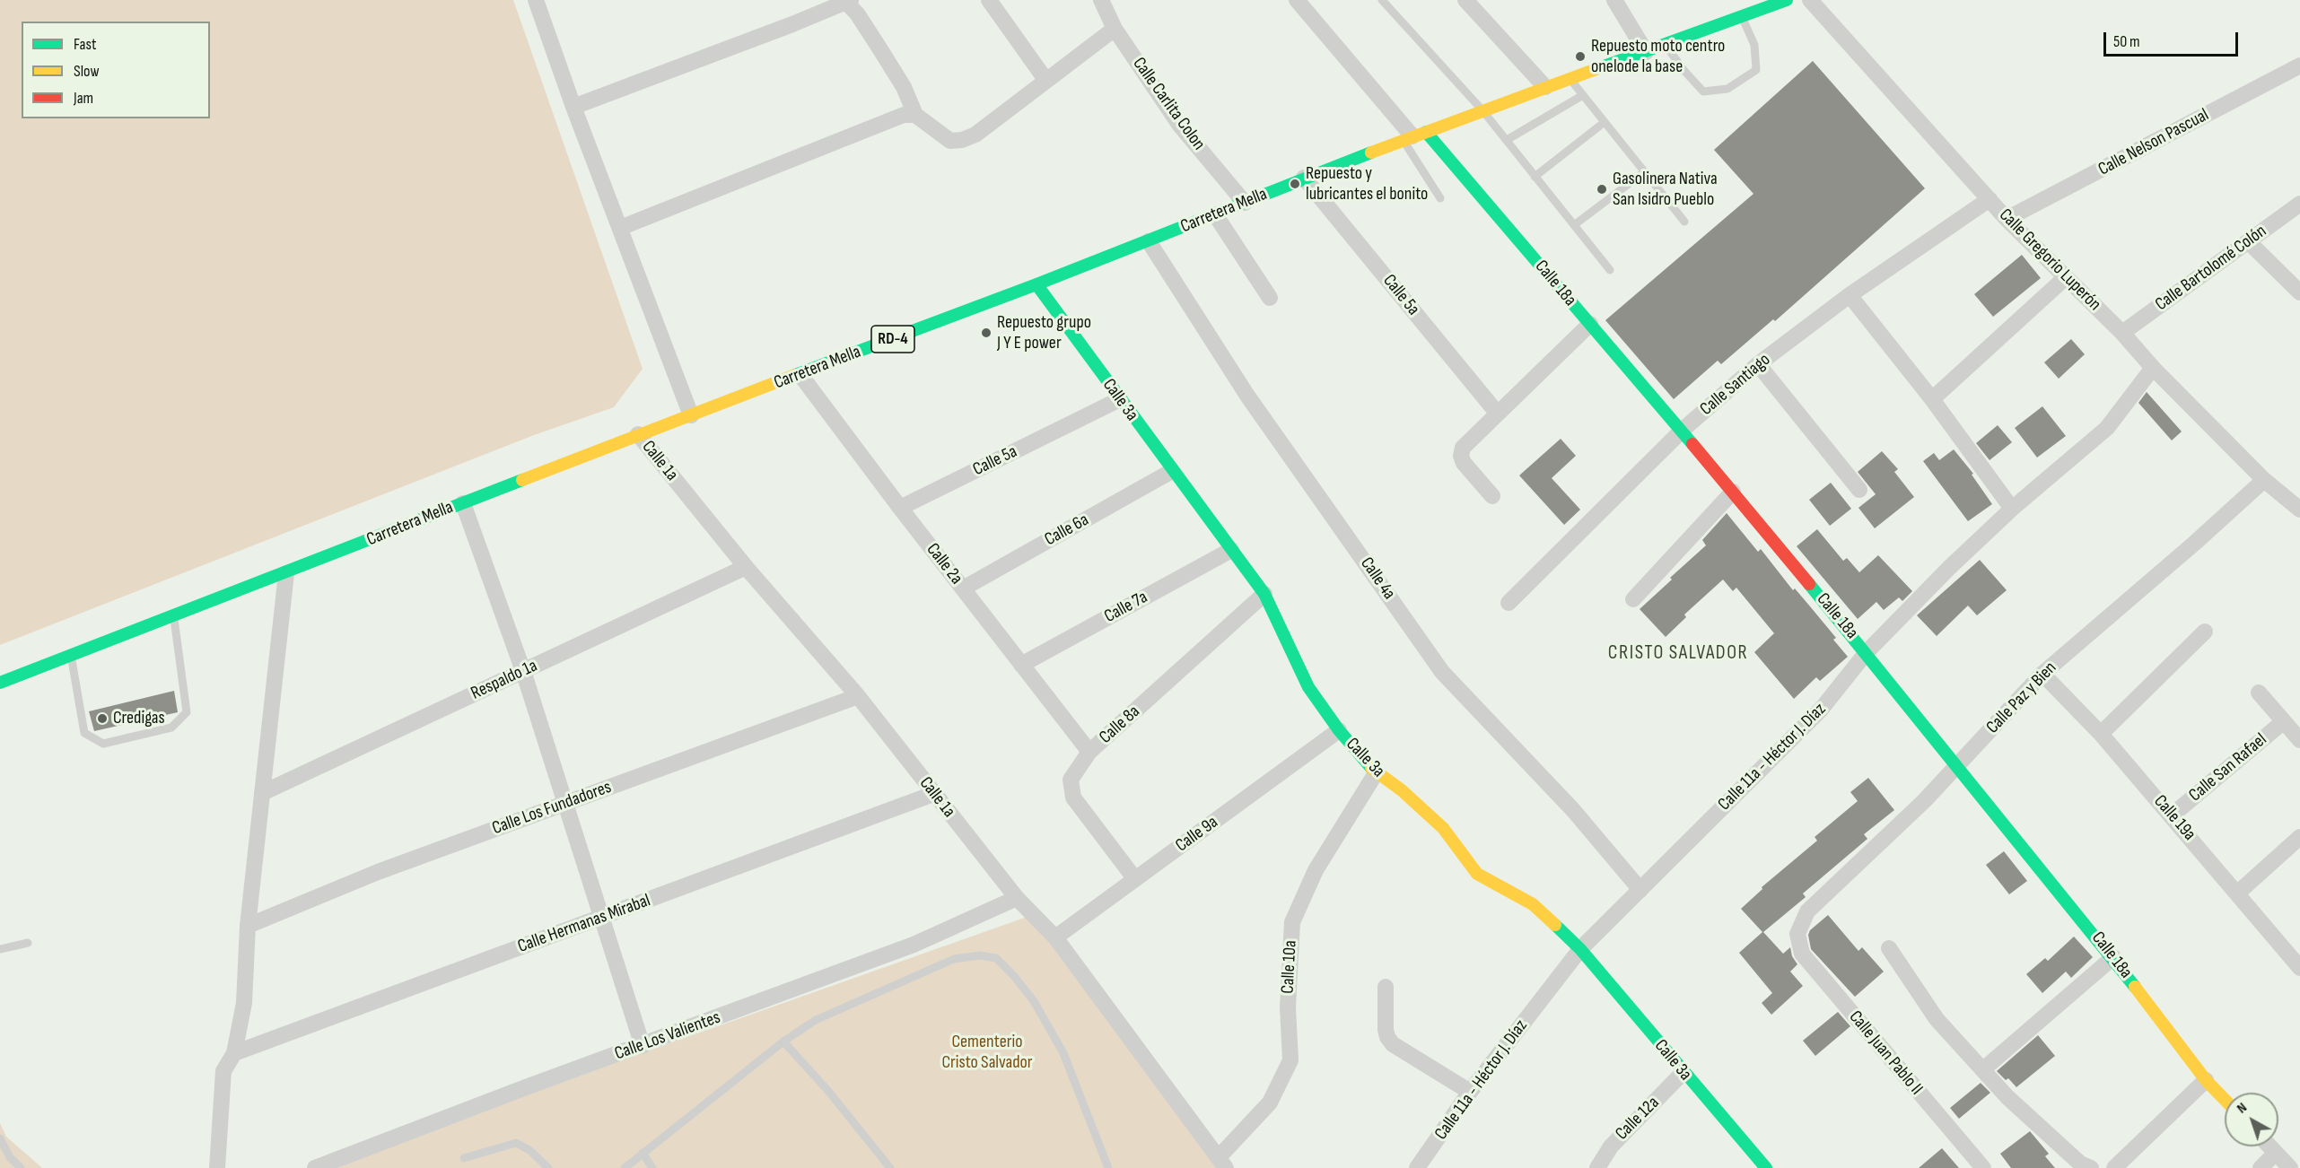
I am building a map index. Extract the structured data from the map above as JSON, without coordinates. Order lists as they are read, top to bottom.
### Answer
{
  "streets": {
    "street": [
      "Calle Carlita Colon",
      "Calle Nelson Pascual",
      "Carretera Mella",
      "Calle Gregorio Luperón",
      "Calle Bartolomé Colón",
      "Calle 18a",
      "Calle 5a",
      "RD-4",
      "Calle Santiago",
      "Calle 3a",
      "Calle 1a",
      "Calle 6a",
      "Calle 2a",
      "Calle 4a",
      "Calle 7a",
      "Respaldo 1a",
      "Calle Paz y Bien",
      "Calle 8a",
      "Calle 11a - Héctor J. Díaz",
      "Calle San Rafael",
      "Calle Los Fundadores",
      "Calle 19a",
      "Calle 9a",
      "Calle Hermanas Mirabal",
      "Calle 10a",
      "Calle Los Valientes",
      "Calle Juan Pablo II",
      "Calle 12a"
    ]
  },
  "crossings": [
    ["Calle Carlita Colon", "Carretera Mella"],
    ["Calle Nelson Pascual", "Calle Gregorio Luperón"],
    ["Carretera Mella", "Calle 18a"],
    ["Carretera Mella", "Calle 5a"],
    ["Carretera Mella", "Calle 3a"],
    ["Carretera Mella", "Calle 1a"],
    ["Carretera Mella", "Calle 2a"],
    ["Carretera Mella", "Calle 4a"],
    ["Calle Gregorio Luperón", "Calle Bartolomé Colón"],
    ["Calle Gregorio Luperón", "Calle Santiago"],
    ["Calle Gregorio Luperón", "Calle Paz y Bien"],
    ["Calle Gregorio Luperón", "Calle 11a - Héctor J. Díaz"],
    ["Calle 18a", "Calle Santiago"],
    ["Calle 18a", "Calle Paz y Bien"],
    ["Calle 18a", "Calle 11a - Héctor J. Díaz"],
    ["Calle 5a", "Calle 3a"],
    ["Calle 5a", "Calle 2a"],
    ["Calle 3a", "Calle 6a"],
    ["Calle 3a", "Calle 7a"],
    ["Calle 3a", "Calle 8a"],
    ["Calle 3a", "Calle 11a - Héctor J. Díaz"],
    ["Calle 3a", "Calle 9a"],
    ["Calle 3a", "Calle 10a"],
    ["Calle 3a", "Calle 12a"],
    ["Calle 1a", "Respaldo 1a"],
    ["Calle 1a", "Calle Los Fundadores"],
    ["Calle 1a", "Calle 9a"],
    ["Calle 1a", "Calle Hermanas Mirabal"],
    ["Calle 1a", "Calle 10a"],
    ["Calle 1a", "Calle Los Valientes"],
    ["Calle 6a", "Calle 2a"],
    ["Calle 2a", "Calle 7a"],
    ["Calle 2a", "Calle 8a"],
    ["Calle 4a", "Calle 11a - Héctor J. Díaz"],
    ["Calle Paz y Bien", "Calle 19a"],
    ["Calle Paz y Bien", "Calle Juan Pablo II"],
    ["Calle 8a", "Calle 9a"],
    ["Calle San Rafael", "Calle 19a"]
  ],
  "districts": ["CRISTO SALVADOR"],
  "parks": ["Cementerio Cristo Salvador"],
  "places": [
    "Repuesto moto centro onelode la base",
    "Repuesto y lubricantes el bonito",
    "Gasolinera Nativa San Isidro Pueblo",
    "Repuesto grupo J Y E power",
    "Credigas"
  ],
  "legend": ["Fast", "Slow", "Jam"],
  "scale_bar": "50 m",
  "north": "top left"
}
